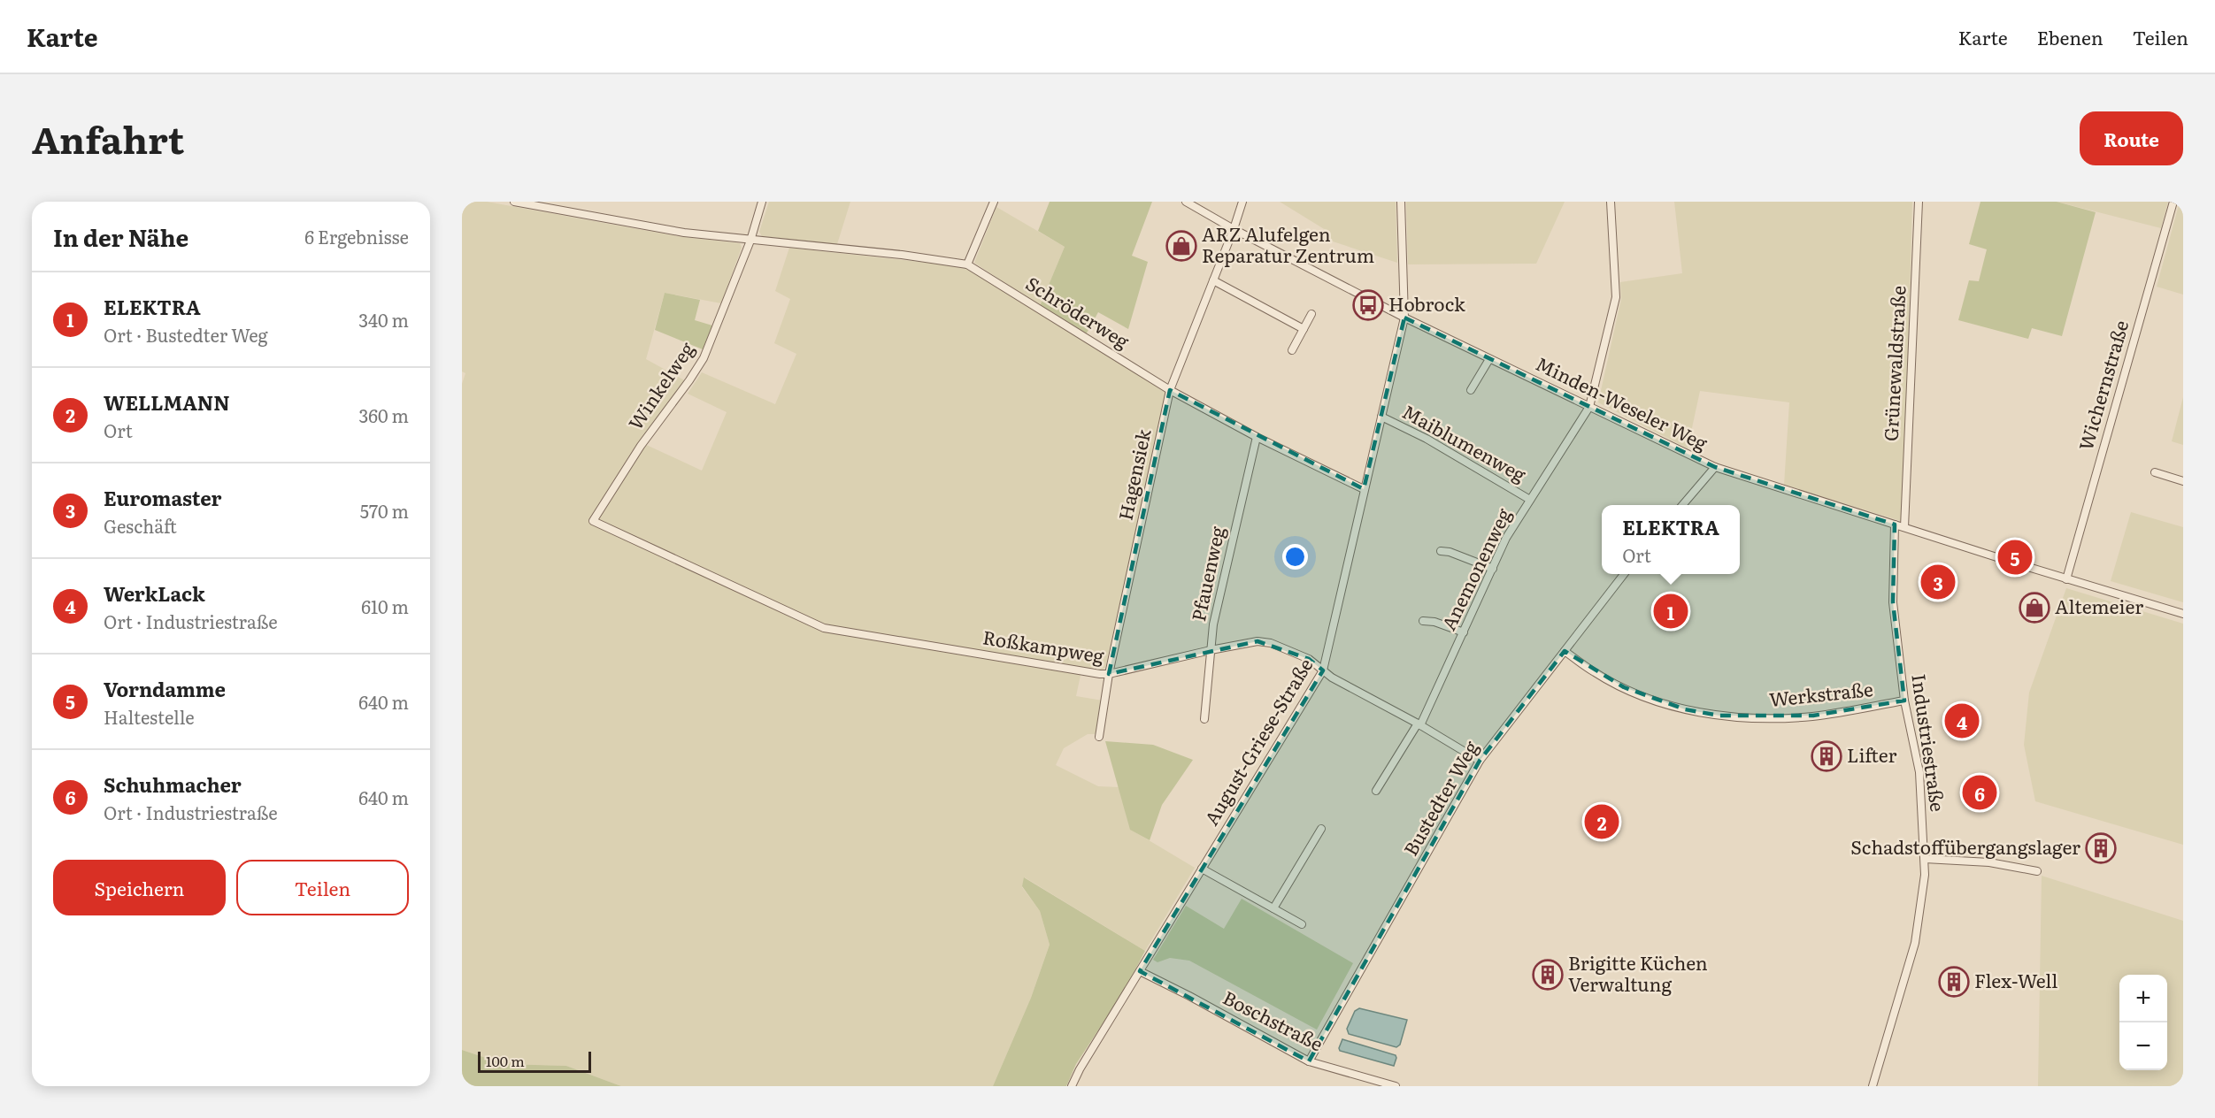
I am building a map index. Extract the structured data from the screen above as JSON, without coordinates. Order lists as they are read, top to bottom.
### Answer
{
  "streets": {
    "street": [
      "Schröderweg",
      "Grünewaldstraße",
      "Wichernstraße",
      "Winkelweg",
      "Minden-Weseler Weg",
      "Maiblumenweg",
      "Hagensiek",
      "Anemonenweg",
      "Pfauenweg",
      "Roßkampweg",
      "Werkstraße",
      "August-Griese-Straße",
      "Industriestraße",
      "Bustedter Weg",
      "Boschstraße"
    ]
  },
  "crossings": [
    ["Schröderweg", "Winkelweg"],
    ["Schröderweg", "Hagensiek"],
    ["Schröderweg", "Pfauenweg"],
    ["Schröderweg", "August-Griese-Straße"],
    ["Grünewaldstraße", "Minden-Weseler Weg"],
    ["Wichernstraße", "Minden-Weseler Weg"],
    ["Winkelweg", "Roßkampweg"],
    ["Minden-Weseler Weg", "Hagensiek"],
    ["Minden-Weseler Weg", "Anemonenweg"],
    ["Minden-Weseler Weg", "August-Griese-Straße"],
    ["Minden-Weseler Weg", "Industriestraße"],
    ["Maiblumenweg", "Anemonenweg"],
    ["Maiblumenweg", "August-Griese-Straße"],
    ["Hagensiek", "Roßkampweg"],
    ["Anemonenweg", "Roßkampweg"],
    ["Pfauenweg", "Roßkampweg"],
    ["Roßkampweg", "August-Griese-Straße"],
    ["Roßkampweg", "Bustedter Weg"],
    ["Werkstraße", "Industriestraße"],
    ["Werkstraße", "Bustedter Weg"],
    ["August-Griese-Straße", "Boschstraße"],
    ["Bustedter Weg", "Boschstraße"]
  ],
  "places": {
    "shop": ["ARZ Alufelgen Reparatur Zentrum", "Altemeier"],
    "bus stop": ["Hobrock"],
    "building": [
      "Lifter",
      "Schadstoffübergangslager",
      "Brigitte Küchen Verwaltung",
      "Flex-Well"
    ]
  },
  "scale_bar": "100 m",
  "page": {
    "header": "Karte",
    "nav": ["Karte", "Ebenen", "Teilen"],
    "title": "Anfahrt",
    "buttons": [
      "Route",
      ["Speichern", "Teilen"]
    ],
    "heading": ["In der Nähe", "6 Ergebnisse"],
    "list": [
      {
        "mark": "1",
        "name": "ELEKTRA",
        "note": "Ort · Bustedter Weg",
        "value": "340 m"
      },
      {
        "mark": "2",
        "name": "WELLMANN",
        "note": "Ort",
        "value": "360 m"
      },
      {
        "mark": "3",
        "name": "Euromaster",
        "note": "Geschäft",
        "value": "570 m"
      },
      {
        "mark": "4",
        "name": "WerkLack",
        "note": "Ort · Industriestraße",
        "value": "610 m"
      },
      {
        "mark": "5",
        "name": "Vorndamme",
        "note": "Haltestelle",
        "value": "640 m"
      },
      {
        "mark": "6",
        "name": "Schuhmacher",
        "note": "Ort · Industriestraße",
        "value": "640 m"
      }
    ],
    "popup": ["ELEKTRA", "Ort"],
    "pins": [
      "5",
      "3",
      "1",
      "4",
      "6",
      "2"
    ],
    "map_buttons": ["+", "−"],
    "scale": "100 m"
  }
}
